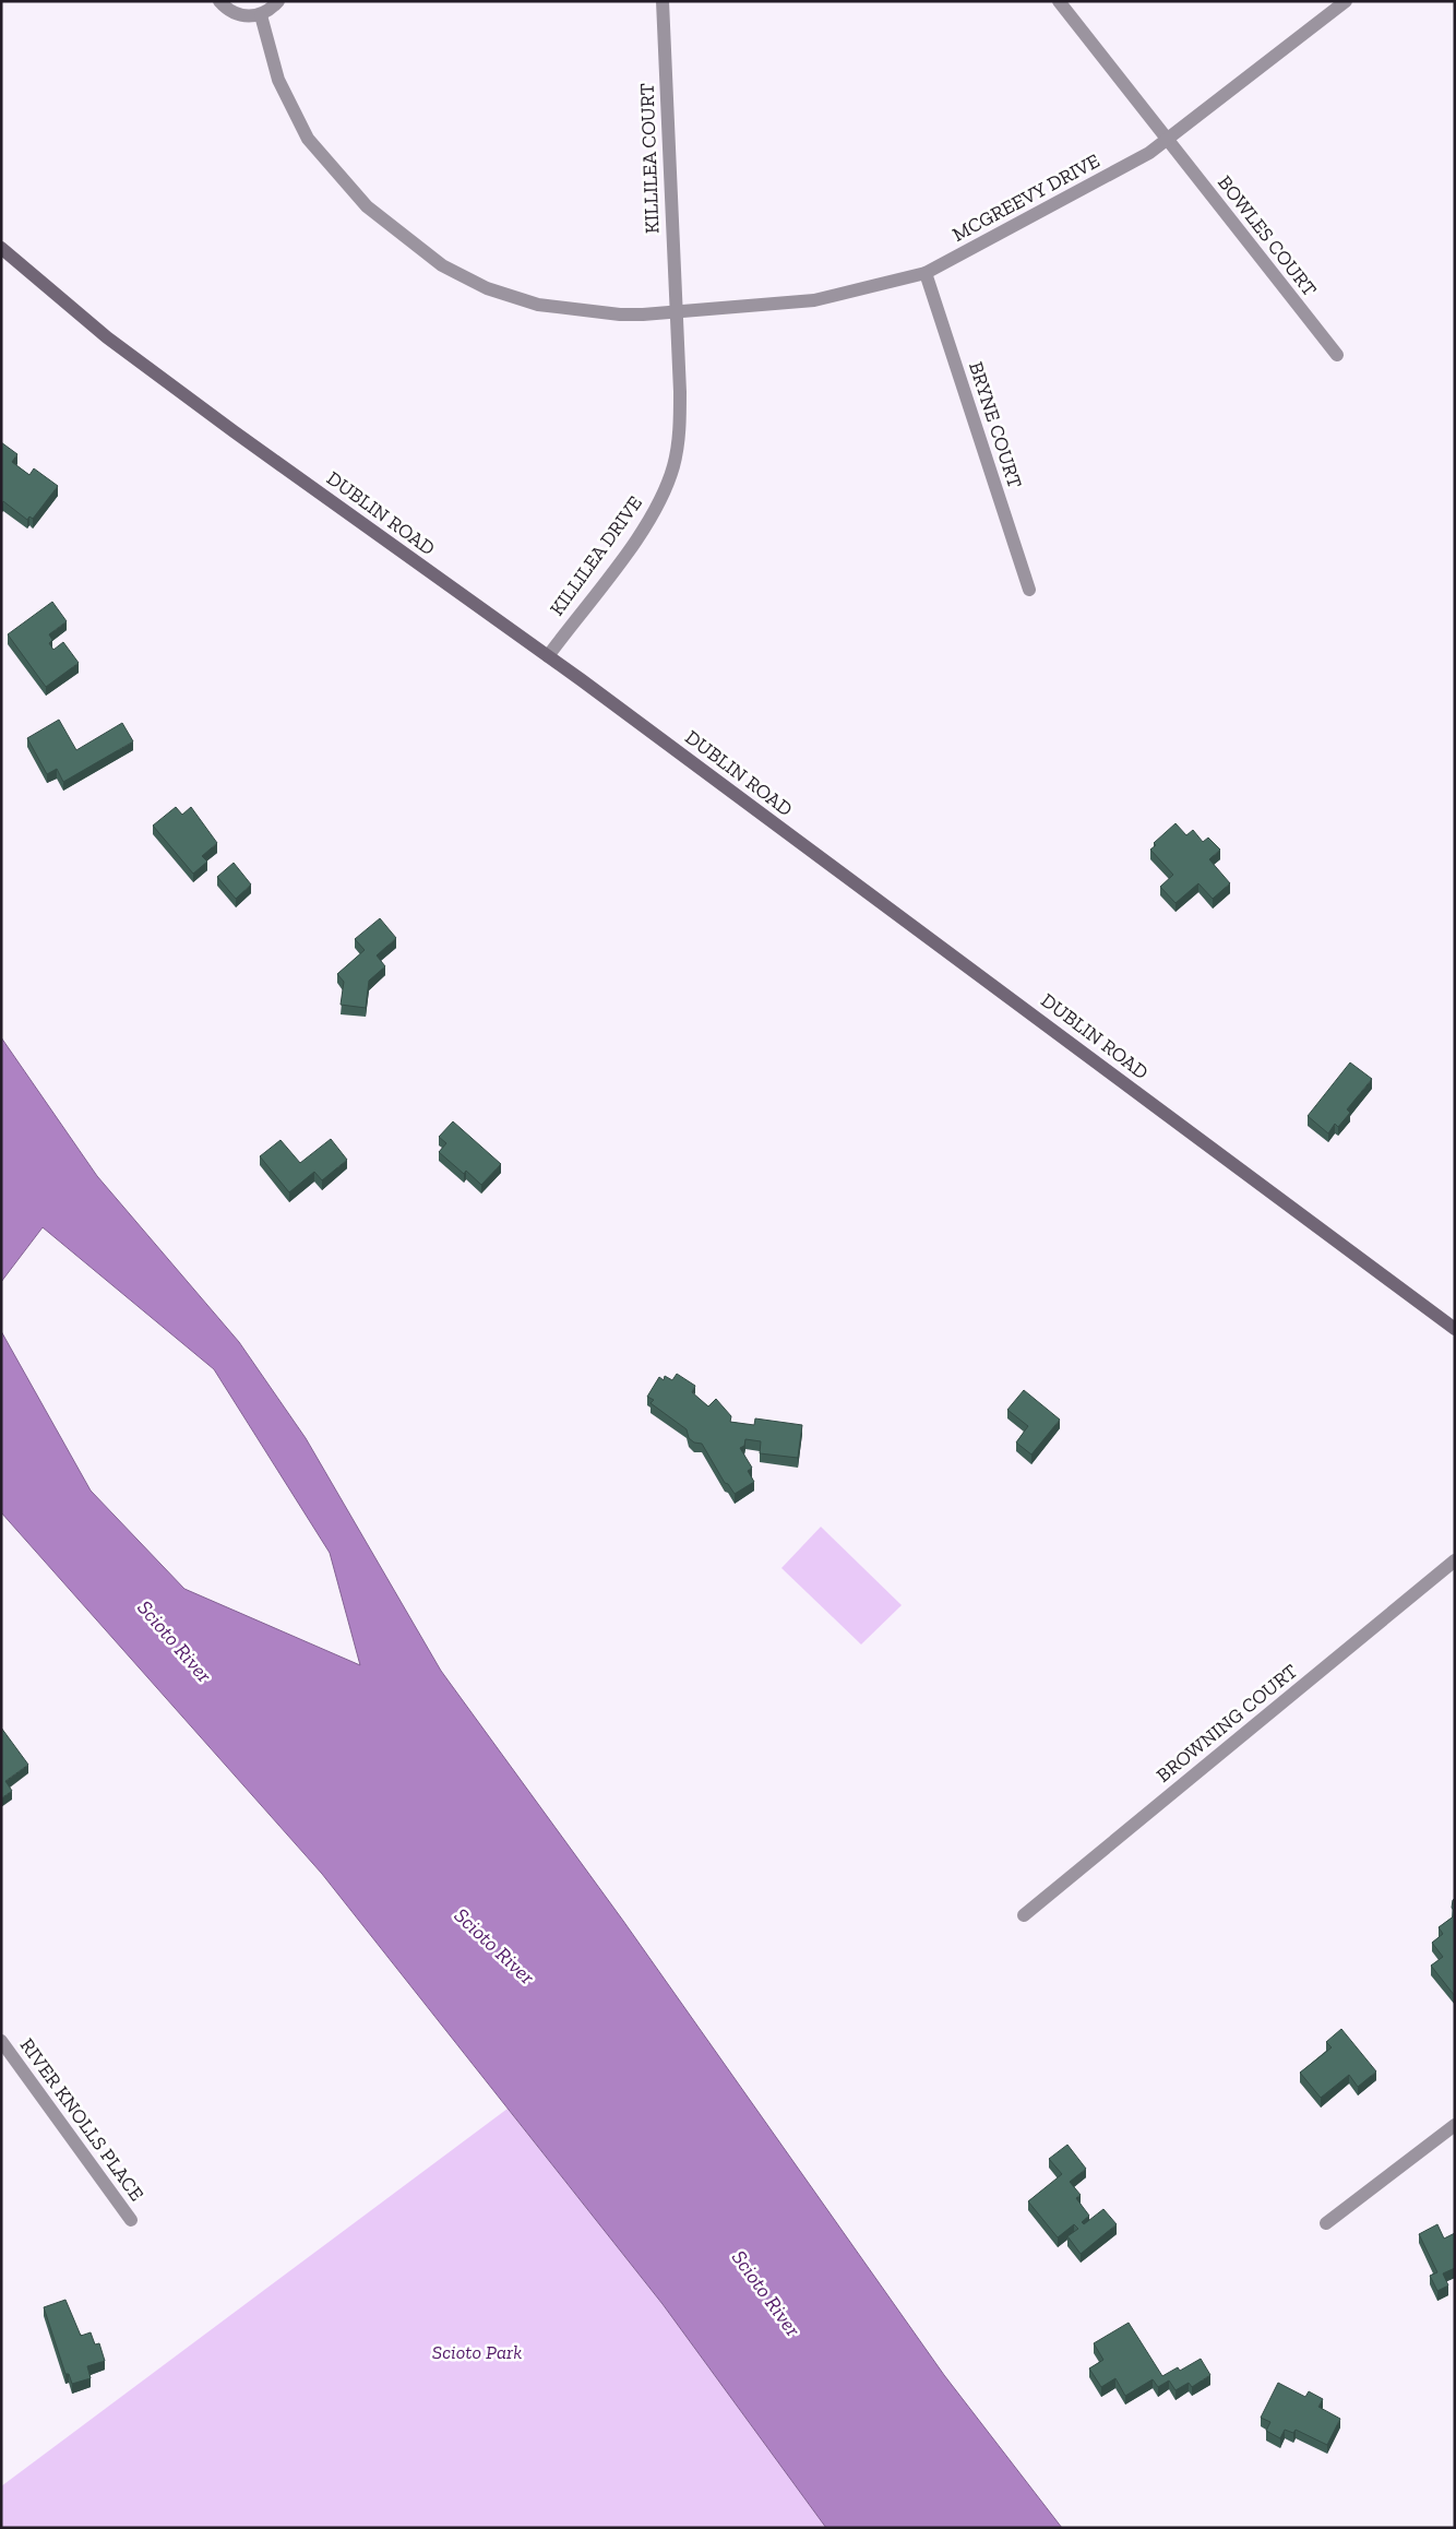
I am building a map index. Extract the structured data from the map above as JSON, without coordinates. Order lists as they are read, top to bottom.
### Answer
{
  "streets": {
    "main road": ["DUBLIN ROAD"],
    "street": [
      "KILLILEA COURT",
      "MCGREEVY DRIVE",
      "BOWLES COURT",
      "BRYNE COURT",
      "KILLILEA DRIVE",
      "BROWNING COURT",
      "RIVER KNOLLS PLACE"
    ]
  },
  "crossings": [
    ["KILLILEA COURT", "MCGREEVY DRIVE"],
    ["KILLILEA COURT", "KILLILEA DRIVE"],
    ["MCGREEVY DRIVE", "BOWLES COURT"],
    ["MCGREEVY DRIVE", "BRYNE COURT"],
    ["MCGREEVY DRIVE", "KILLILEA DRIVE"],
    ["DUBLIN ROAD", "KILLILEA DRIVE"]
  ],
  "water": ["Scioto River"],
  "parks": ["Scioto Park"]
}
